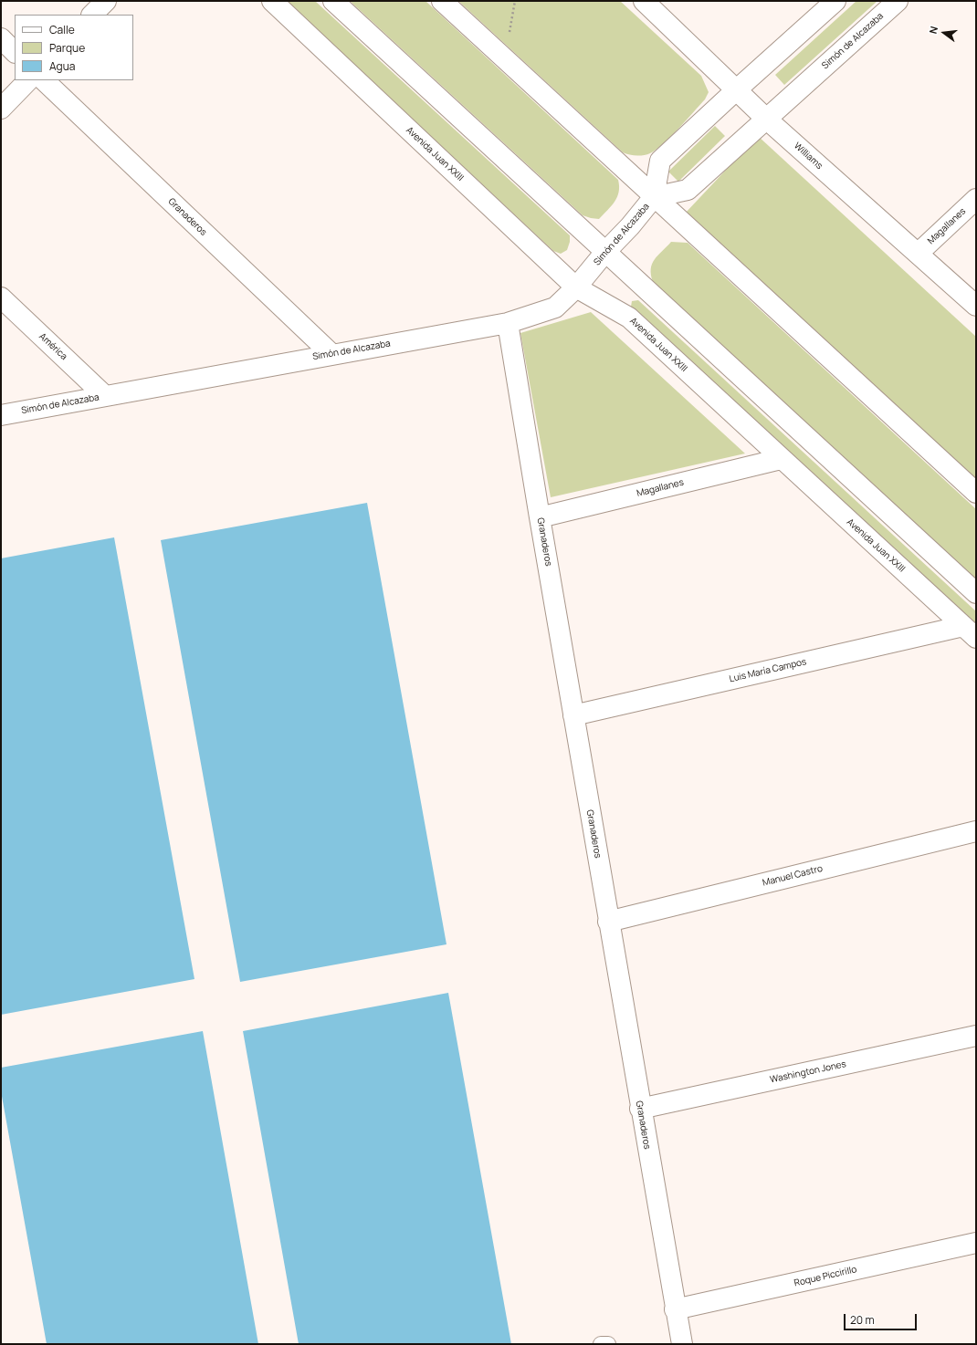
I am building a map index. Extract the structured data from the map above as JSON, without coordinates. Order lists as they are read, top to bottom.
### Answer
{
  "streets": {
    "street": [
      "Simón de Alcazaba",
      "Avenida Juan XXIII",
      "Williams",
      "Granaderos",
      "Magallanes",
      "América",
      "Luis María Campos",
      "Manuel Castro",
      "Washington Jones",
      "Roque Piccirillo"
    ]
  },
  "crossings": [
    ["Simón de Alcazaba", "Avenida Juan XXIII"],
    ["Simón de Alcazaba", "Williams"],
    ["Simón de Alcazaba", "Granaderos"],
    ["Simón de Alcazaba", "América"],
    ["Avenida Juan XXIII", "Magallanes"],
    ["Avenida Juan XXIII", "Luis María Campos"],
    ["Williams", "Magallanes"],
    ["Granaderos", "Magallanes"],
    ["Granaderos", "Luis María Campos"],
    ["Granaderos", "Manuel Castro"],
    ["Granaderos", "Washington Jones"],
    ["Granaderos", "Roque Piccirillo"]
  ],
  "legend": ["Calle", "Parque", "Agua"],
  "scale_bar": "20 m",
  "north": "left"
}
